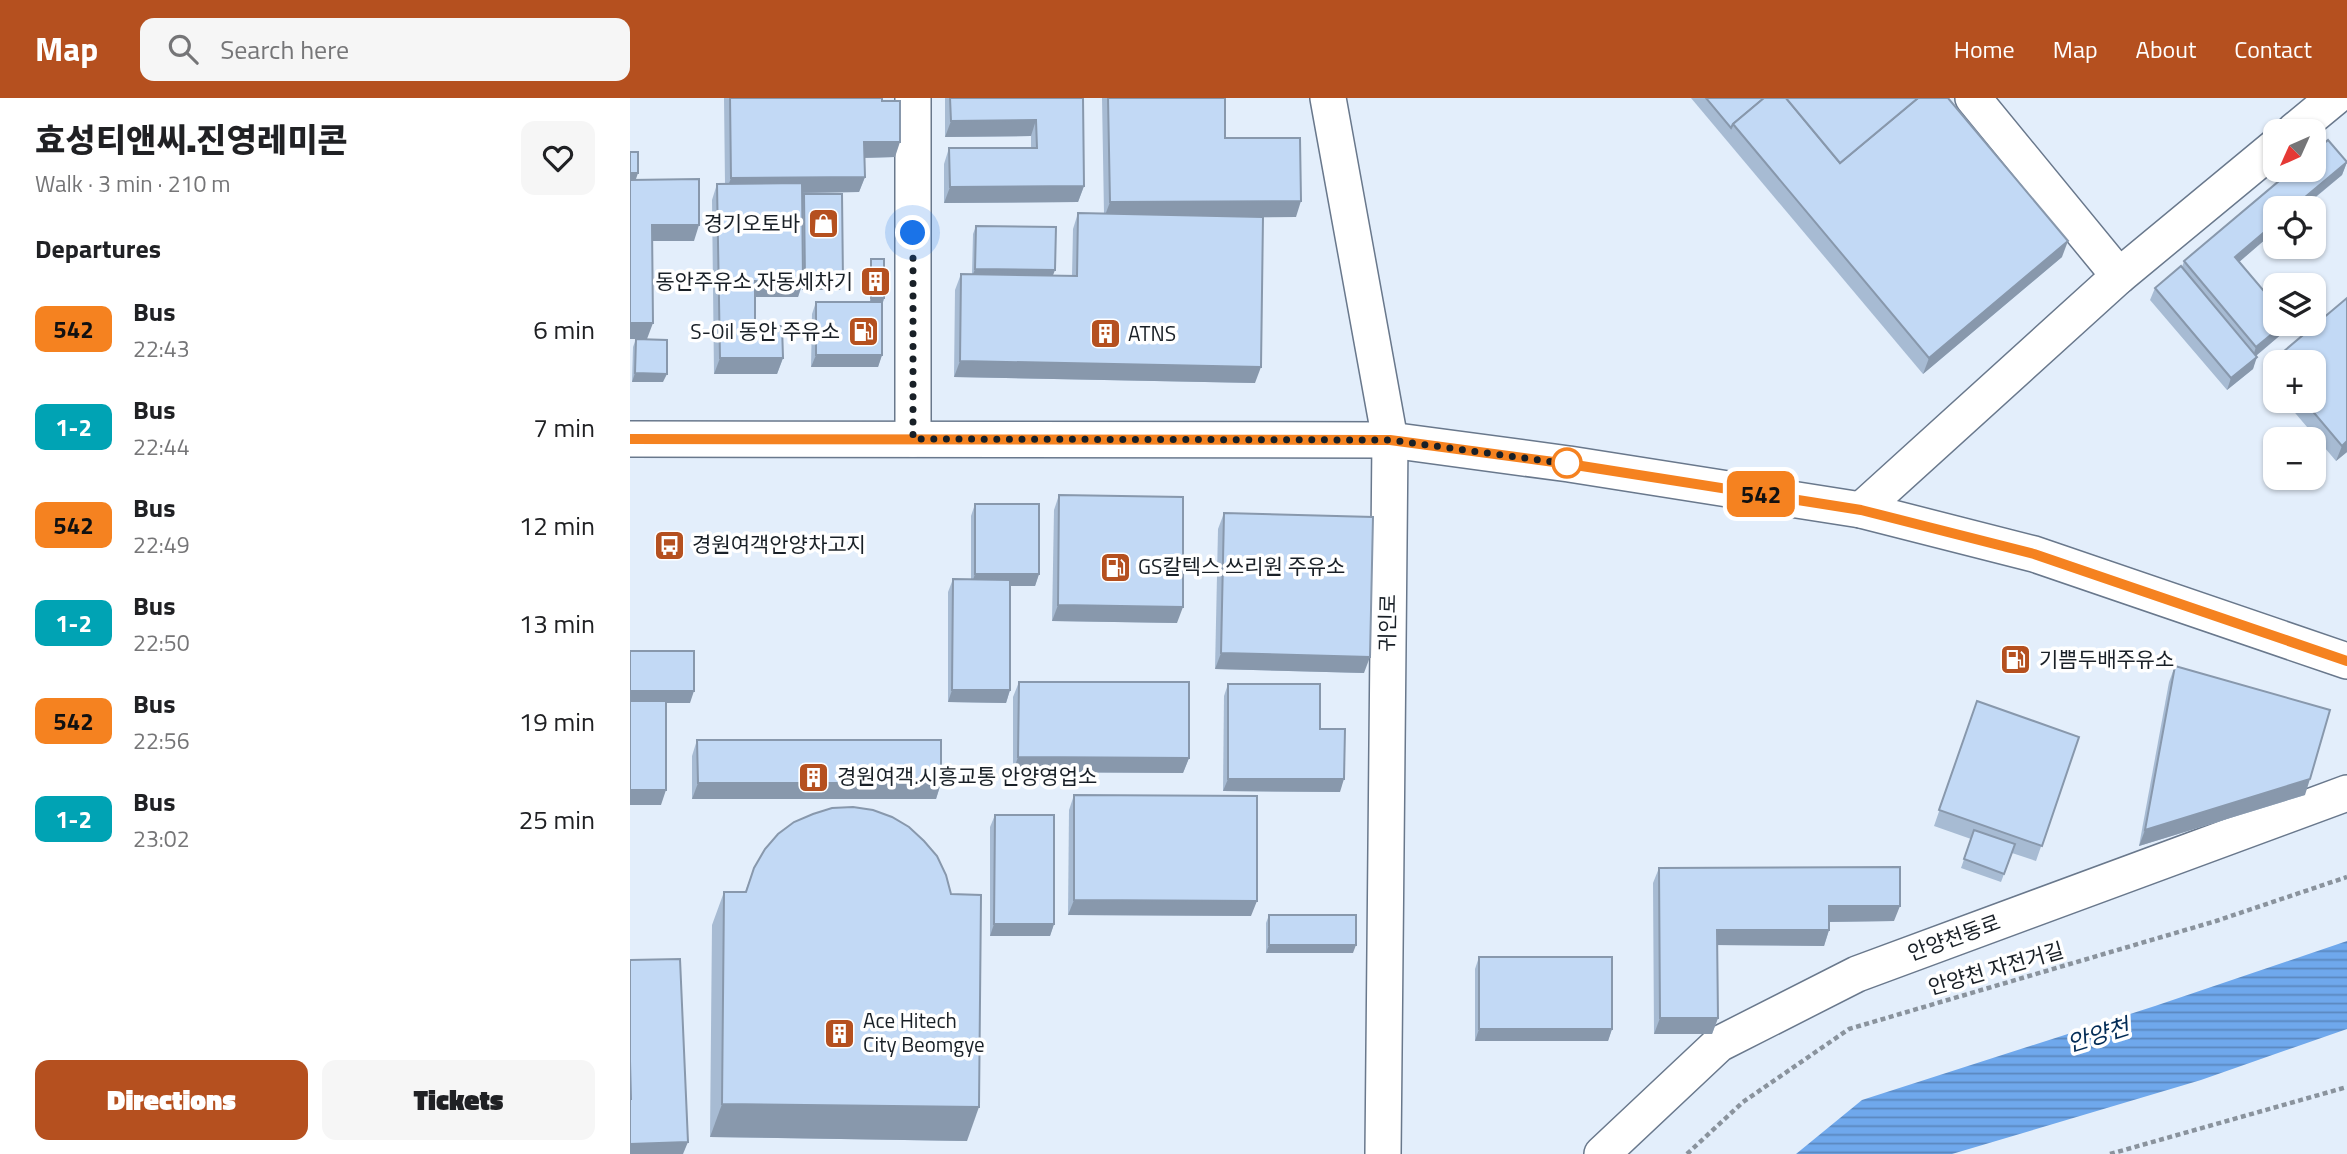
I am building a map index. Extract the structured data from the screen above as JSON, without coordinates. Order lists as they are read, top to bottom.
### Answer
{
  "streets": {
    "street": ["귀인로", "안양천동로"],
    "path": ["안양천 자전거길"]
  },
  "water": ["안양천"],
  "places": {
    "shop": ["경기오토바"],
    "building": [
      "동안주유소 자동세차기",
      "ATNS",
      "경원여객.시흥교통 안양영업소",
      "Ace Hitech City Beomgye"
    ],
    "fuel station": ["S-Oil 동안 주유소", "GS칼텍스 쓰리원 주유소", "기쁨두배주유소"],
    "bus stop": ["경원여객안양차고지"]
  },
  "lines": ["bus line 542"],
  "north": "bottom left",
  "page": {
    "header": "Map",
    "search": "Search here",
    "nav": [
      "Home",
      "Map",
      "About",
      "Contact"
    ],
    "heading": [
      ["효성티앤씨.진영레미콘", "Walk · 3 min · 210 m"],
      "Departures"
    ],
    "on_map": "542",
    "map_buttons": ["+", "−"],
    "list": [
      {
        "mark": "542",
        "name": "Bus",
        "note": "22:43",
        "value": "6 min"
      },
      {
        "mark": "1-2",
        "name": "Bus",
        "note": "22:44",
        "value": "7 min"
      },
      {
        "mark": "542",
        "name": "Bus",
        "note": "22:49",
        "value": "12 min"
      },
      {
        "mark": "1-2",
        "name": "Bus",
        "note": "22:50",
        "value": "13 min"
      },
      {
        "mark": "542",
        "name": "Bus",
        "note": "22:56",
        "value": "19 min"
      },
      {
        "mark": "1-2",
        "name": "Bus",
        "note": "23:02",
        "value": "25 min"
      }
    ],
    "buttons": ["Directions", "Tickets"]
  }
}
